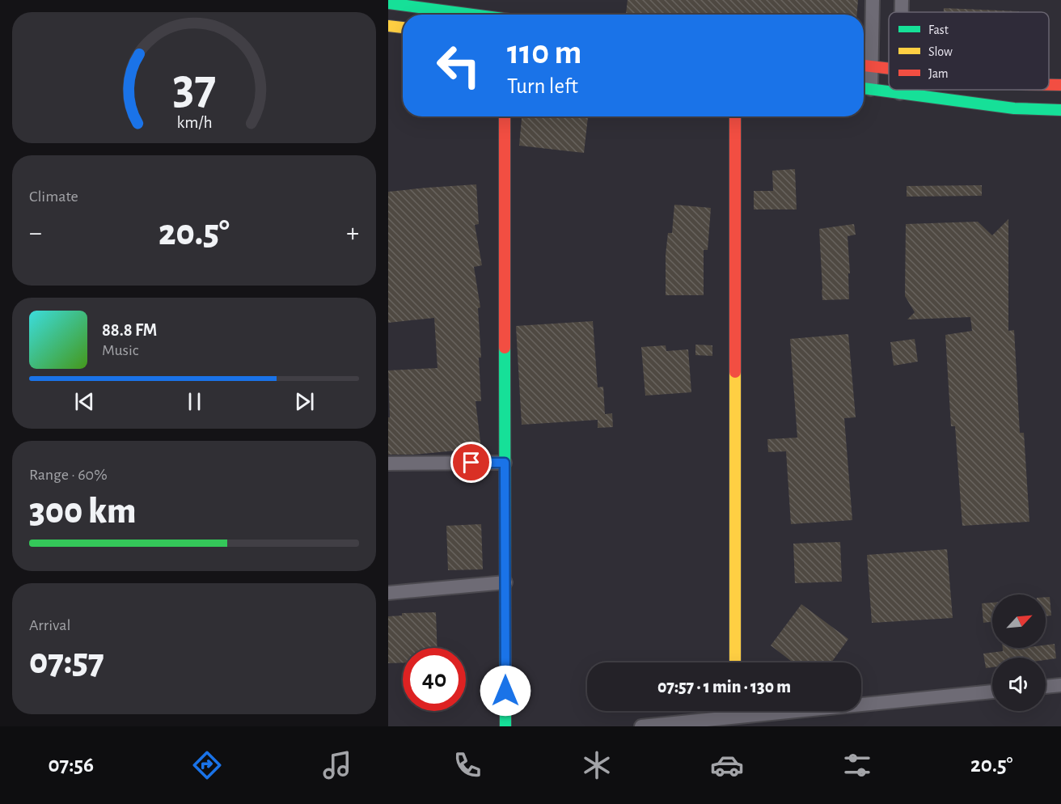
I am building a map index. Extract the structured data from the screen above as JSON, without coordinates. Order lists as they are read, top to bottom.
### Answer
{
  "legend": ["Fast", "Slow", "Jam"],
  "north": "top right",
  "page": {
    "turn": ["110 m", "Turn left"],
    "tile": [
      "Climate",
      ["Range · 60%", "300 km"],
      ["Arrival", "07:57"]
    ],
    "heat": ["−", "20.5°", "+"],
    "song": ["88.8 FM", "Music"],
    "limit": "40",
    "trip": "07:57 · 1 min · 130 m",
    "tabs": ["07:56", "20.5°"],
    "gauge": ["37", "km/h"]
  }
}
